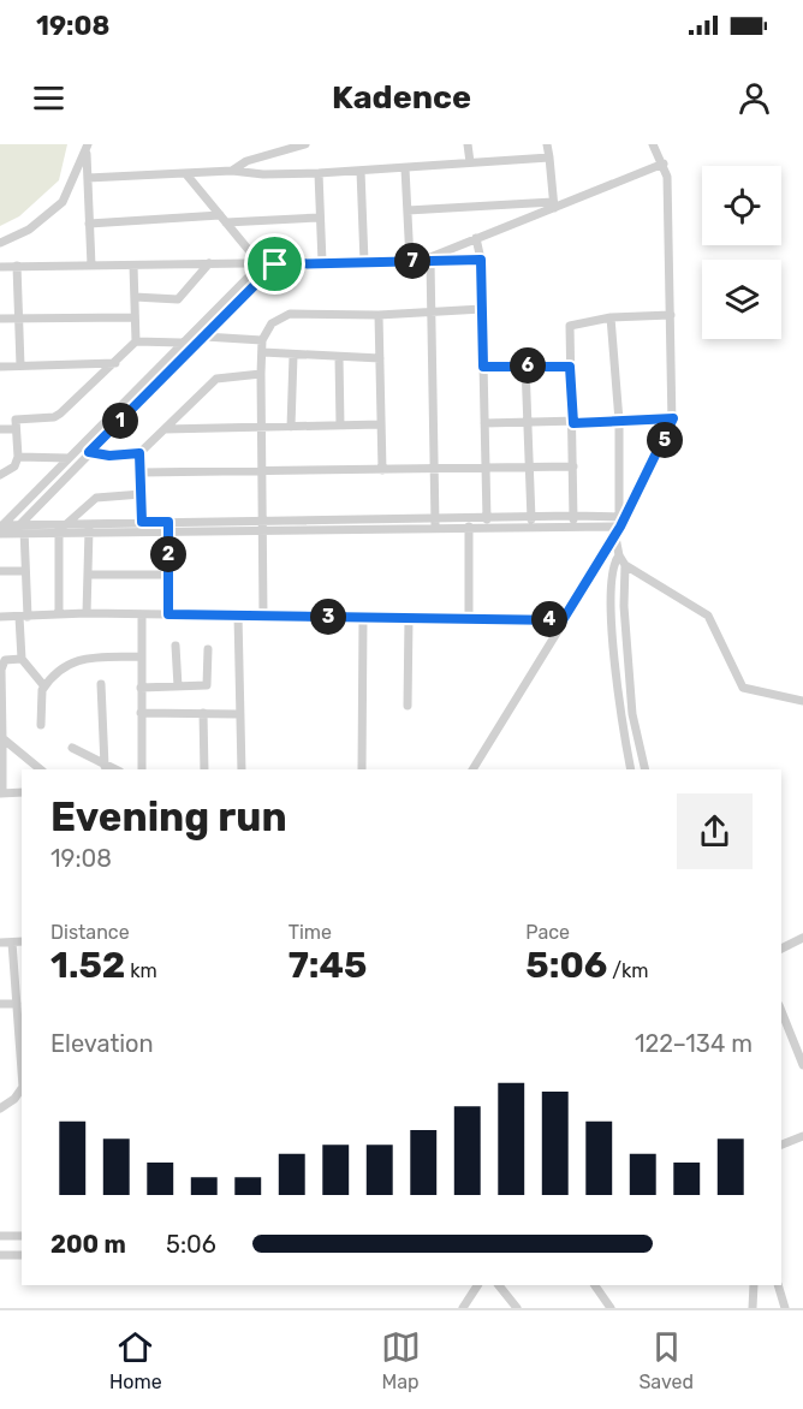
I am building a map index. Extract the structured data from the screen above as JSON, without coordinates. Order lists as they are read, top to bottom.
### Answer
{
  "page": {
    "status": "19:08",
    "header": "Kadence",
    "pins": [
      "7",
      "6",
      "1",
      "5",
      "2",
      "3",
      "4"
    ],
    "heading": ["Evening run", "19:08"],
    "stats": [
      ["Distance", "1.52 km"],
      ["Time", "7:45"],
      ["Pace", "5:06 /km"]
    ],
    "chart": ["Elevation", "122–134 m"],
    "list": [
      {
        "name": "200 m",
        "note": "5:06"
      }
    ],
    "tabs": ["Home", "Map", "Saved"]
  }
}
